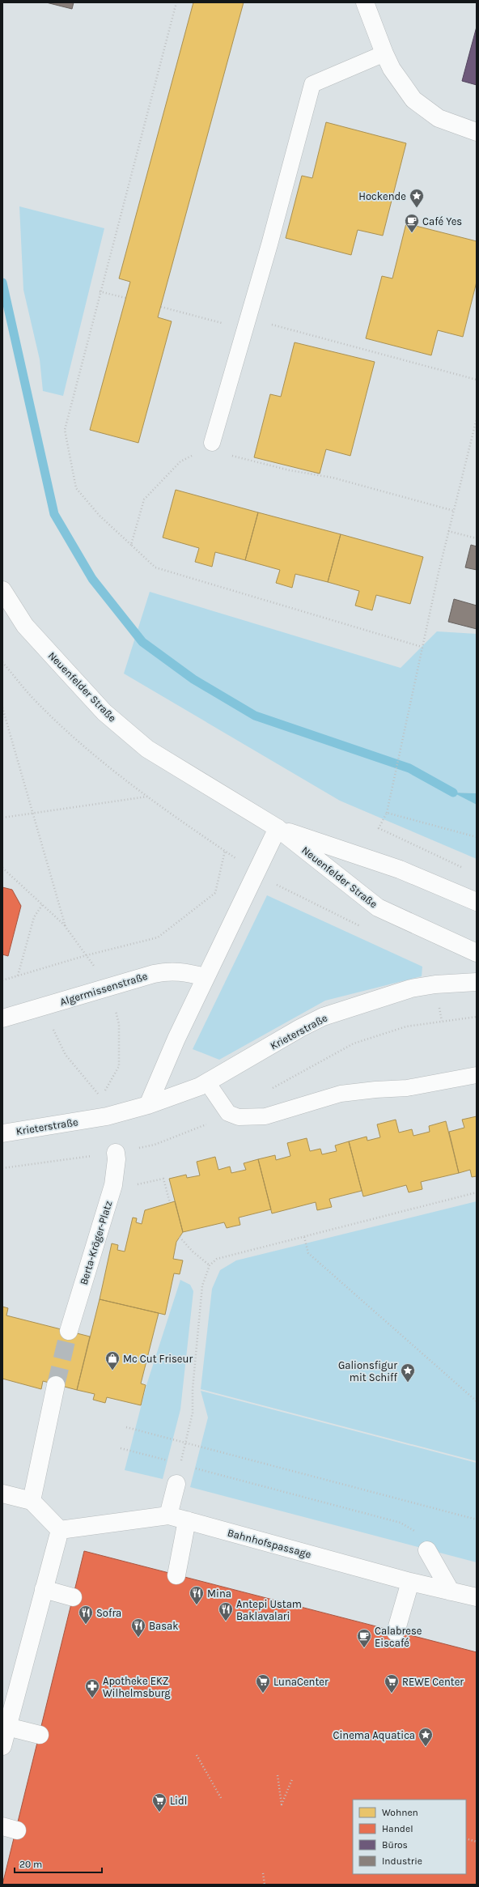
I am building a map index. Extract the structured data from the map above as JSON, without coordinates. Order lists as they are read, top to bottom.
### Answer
{
  "streets": {
    "street": [
      "Neuenfelder Straße",
      "Algermissenstraße",
      "Krieterstraße",
      "Berta-Kröger-Platz",
      "Bahnhofspassage"
    ]
  },
  "places": {
    "place": ["Hockende", "Galionsfigur mit Schiff", "Cinema Aquatica"],
    "cafe": ["Café Yes", "Calabrese Eiscafé"],
    "shop": ["Mc Cut Friseur"],
    "restaurant": [
      "Mina",
      "Antepi Ustam Baklavalari",
      "Sofra",
      "Basak"
    ],
    "supermarket": ["LunaCenter", "REWE Center", "Lidl"],
    "pharmacy": ["Apotheke EKZ Wilhelmsburg"]
  },
  "legend": [
    "Wohnen",
    "Handel",
    "Büros",
    "Industrie"
  ],
  "scale_bar": "20 m"
}
